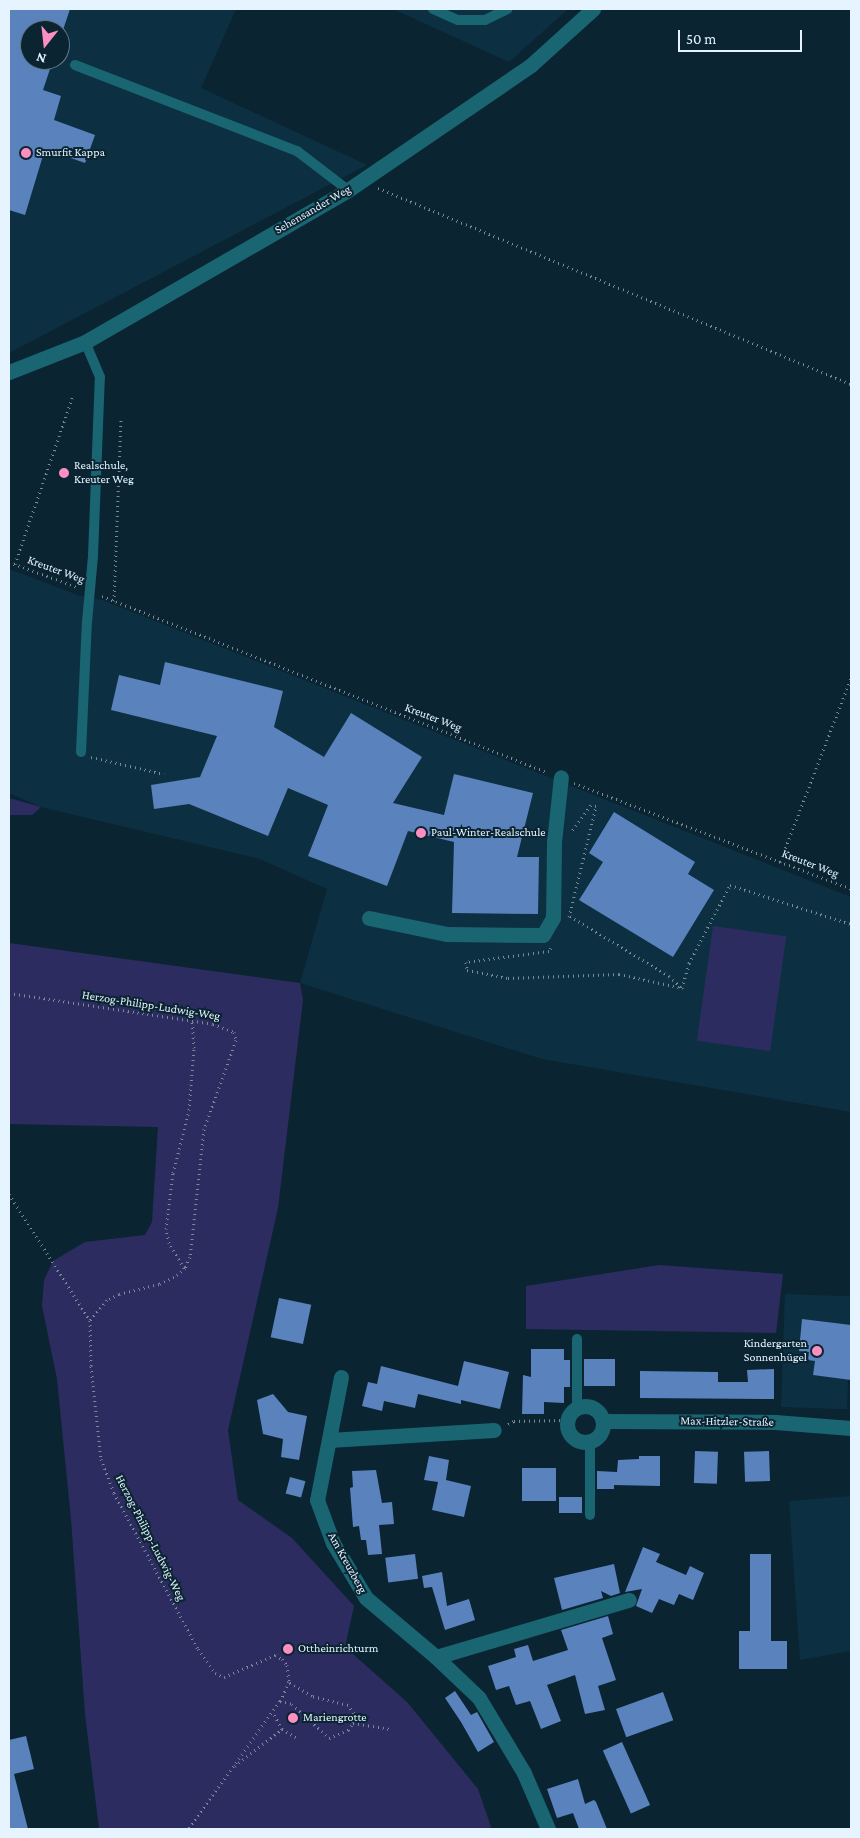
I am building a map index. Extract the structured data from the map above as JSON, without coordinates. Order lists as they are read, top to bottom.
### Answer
{
  "streets": {
    "street": ["Sehensander Weg", "Max-Hitzler-Straße", "Am Kreuzberg"],
    "path": ["Kreuter Weg", "Herzog-Philipp-Ludwig-Weg"]
  },
  "places": [
    "Smurfit Kappa",
    "Realschule, Kreuter Weg",
    "Paul-Winter-Realschule",
    "Kindergarten Sonnenhügel",
    "Ottheinrichturm",
    "Mariengrotte"
  ],
  "scale_bar": "50 m",
  "north": "bottom"
}
